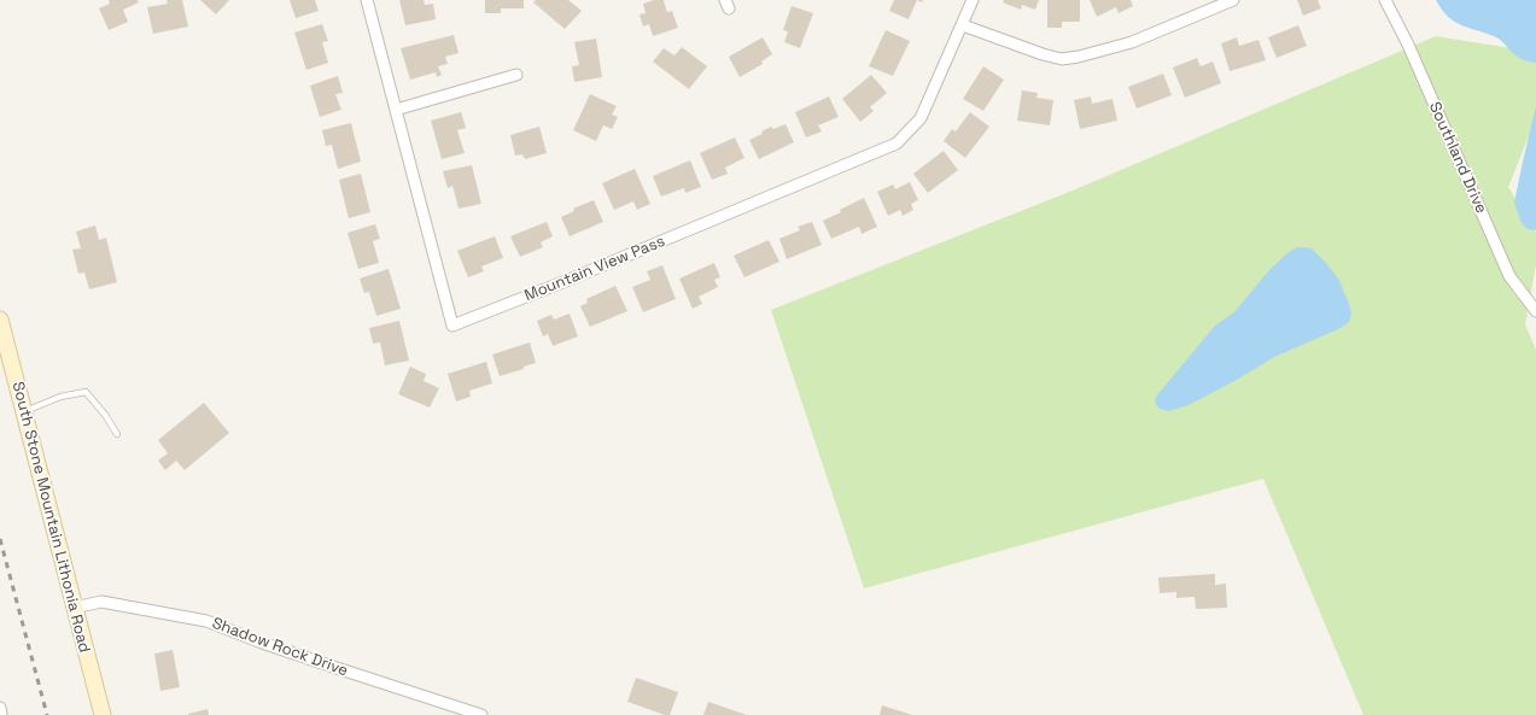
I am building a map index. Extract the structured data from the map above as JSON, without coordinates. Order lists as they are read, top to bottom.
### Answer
{
  "streets": {
    "main road": ["South Stone Mountain Lithonia Road"],
    "street": ["Southland Drive", "Mountain View Pass", "Shadow Rock Drive"]
  },
  "crossings": [
    ["South Stone Mountain Lithonia Road", "Shadow Rock Drive"]
  ]
}
